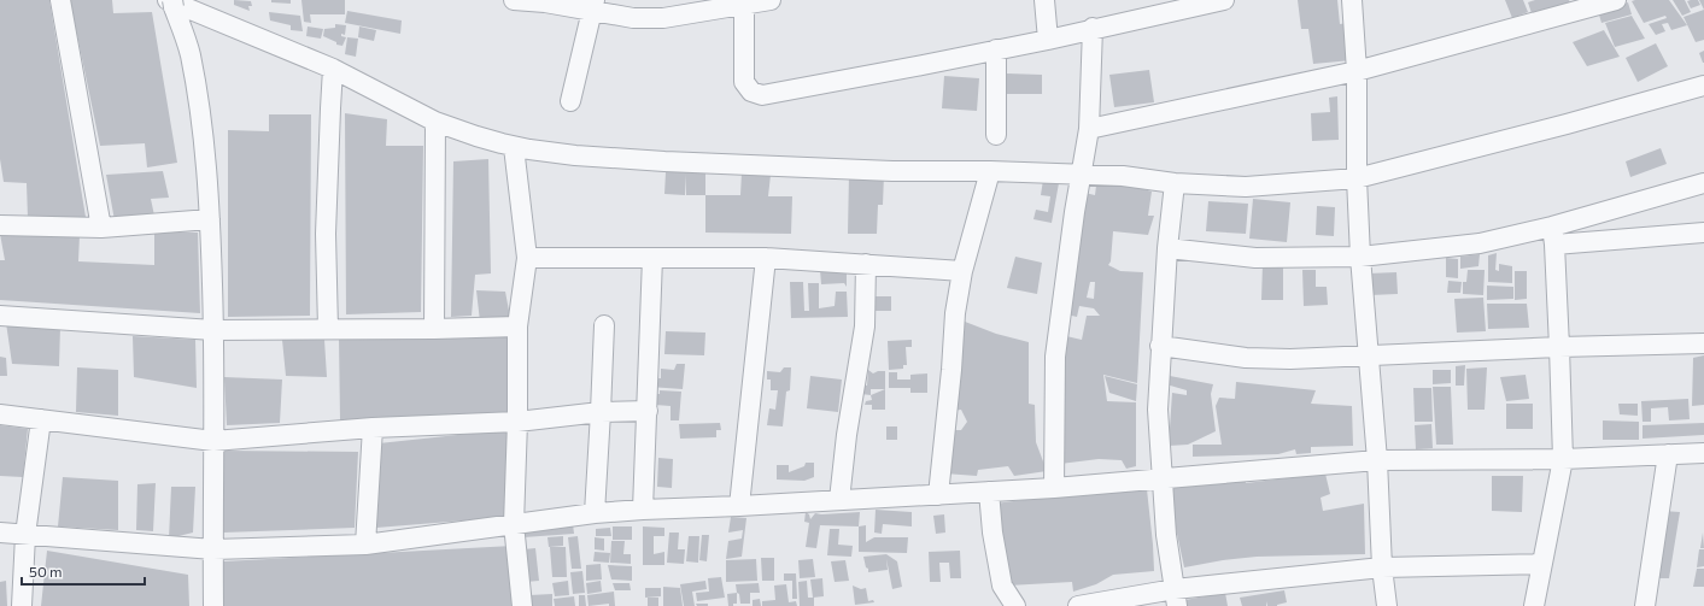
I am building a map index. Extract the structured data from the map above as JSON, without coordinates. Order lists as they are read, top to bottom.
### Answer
{
  "scale_bar": "50 m"
}
